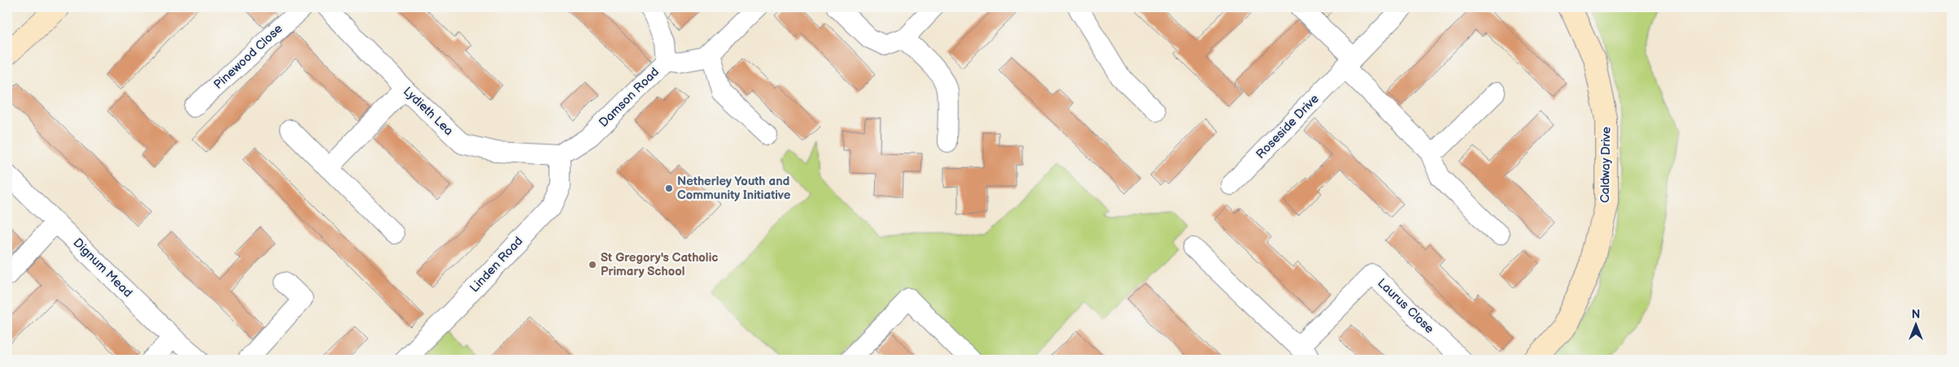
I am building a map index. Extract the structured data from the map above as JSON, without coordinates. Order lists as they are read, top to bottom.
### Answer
{
  "streets": {
    "street": [
      "Pinewood Close",
      "Damson Road",
      "Lydieth Lea",
      "Roseside Drive",
      "Caldway Drive",
      "Linden Road",
      "Dignum Mead",
      "Laurus Close"
    ]
  },
  "crossings": [
    ["Damson Road", "Lydieth Lea"],
    ["Damson Road", "Linden Road"],
    ["Lydieth Lea", "Linden Road"]
  ],
  "places": ["Netherley Youth and Community Initiative", "St Gregory's Catholic Primary School"],
  "north": "top"
}
